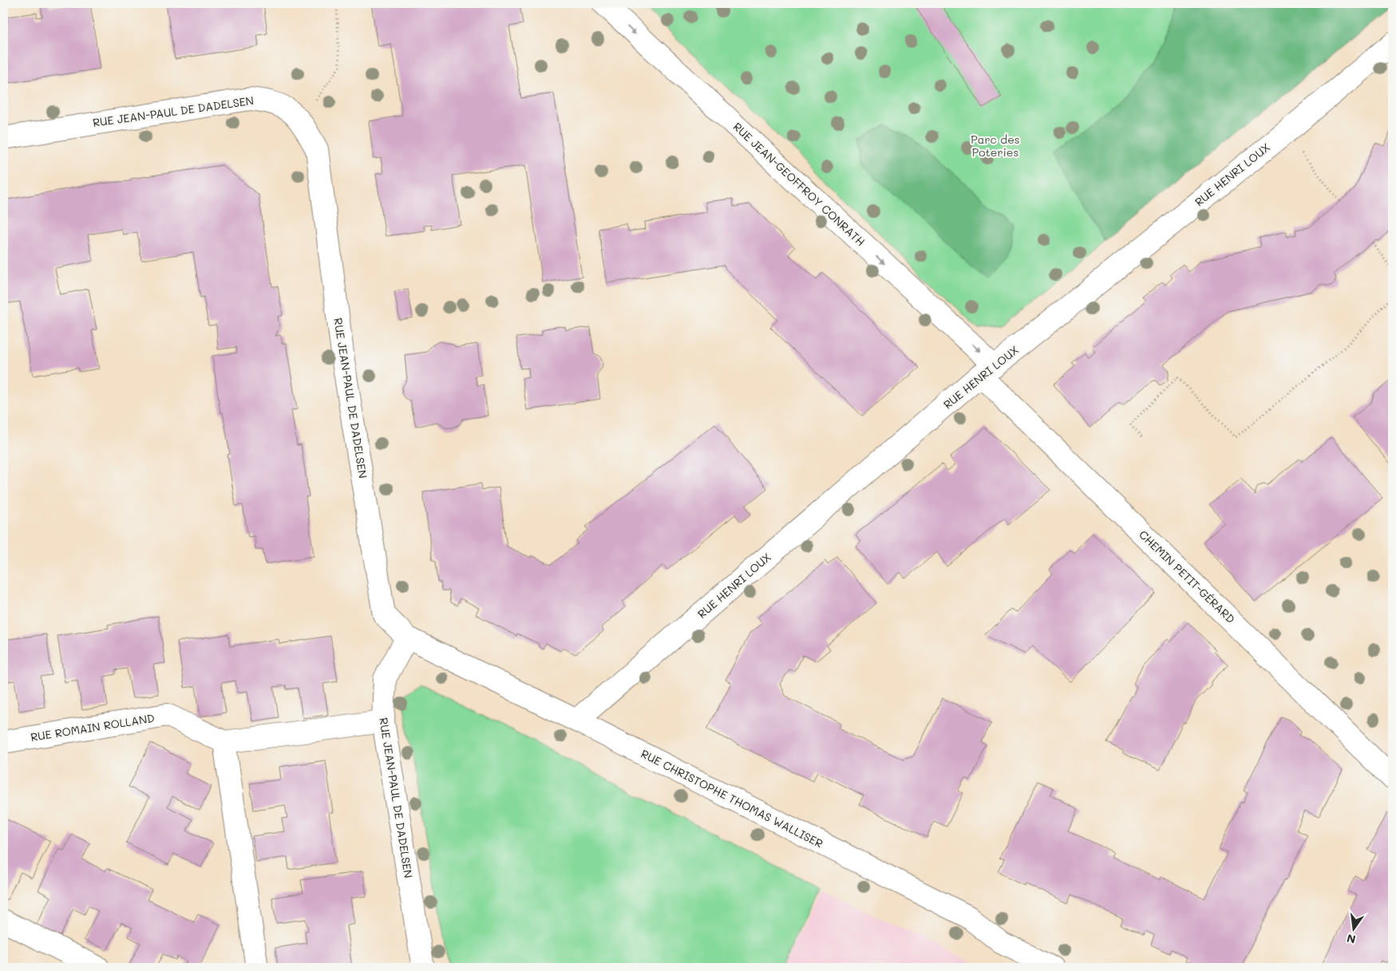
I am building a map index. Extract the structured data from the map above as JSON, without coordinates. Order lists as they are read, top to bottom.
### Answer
{
  "streets": {
    "street": [
      "RUE JEAN-PAUL DE DADELSEN",
      "RUE HENRI LOUX",
      "RUE JEAN-GEOFFROY CONRATH",
      "CHEMIN PETIT-GÉRARD",
      "RUE ROMAIN ROLLAND",
      "RUE CHRISTOPHE THOMAS WALLISER"
    ]
  },
  "crossings": [
    ["RUE JEAN-PAUL DE DADELSEN", "RUE CHRISTOPHE THOMAS WALLISER"],
    ["RUE HENRI LOUX", "RUE JEAN-GEOFFROY CONRATH"],
    ["RUE HENRI LOUX", "CHEMIN PETIT-GÉRARD"],
    ["RUE HENRI LOUX", "RUE CHRISTOPHE THOMAS WALLISER"],
    ["RUE JEAN-GEOFFROY CONRATH", "CHEMIN PETIT-GÉRARD"]
  ],
  "one_way": ["RUE JEAN-GEOFFROY CONRATH"],
  "parks": ["Parc des Poteries"],
  "north": "bottom"
}
